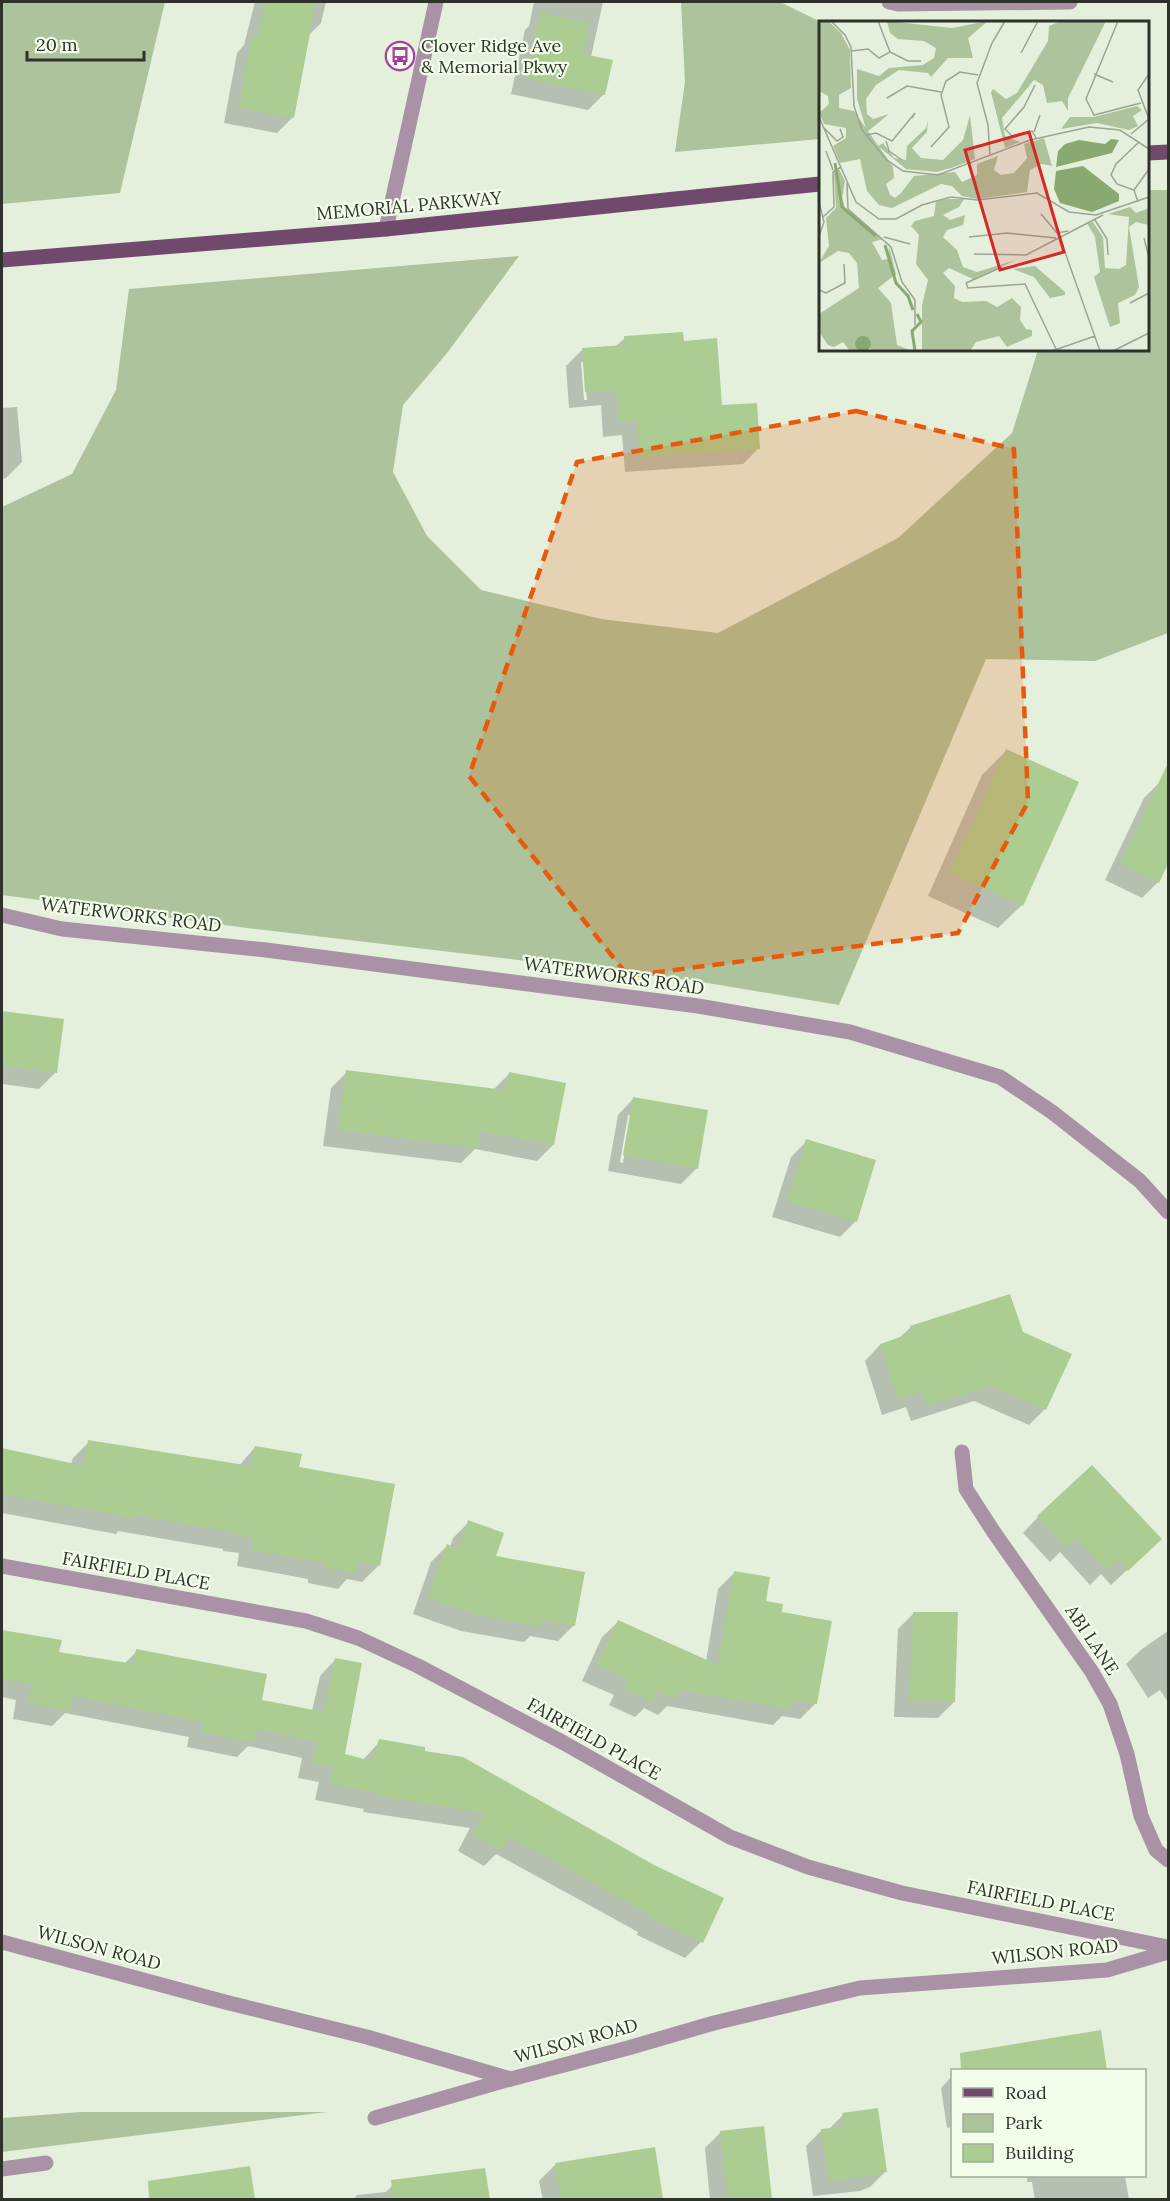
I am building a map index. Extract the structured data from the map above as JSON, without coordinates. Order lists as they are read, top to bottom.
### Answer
{
  "streets": {
    "main road": ["MEMORIAL PARKWAY"],
    "street": [
      "WATERWORKS ROAD",
      "FAIRFIELD PLACE",
      "ABI LANE",
      "WILSON ROAD"
    ]
  },
  "places": {
    "bus stop": ["Clover Ridge Ave & Memorial Pkwy"]
  },
  "legend": ["Road", "Park", "Building"],
  "scale_bar": "20 m"
}
